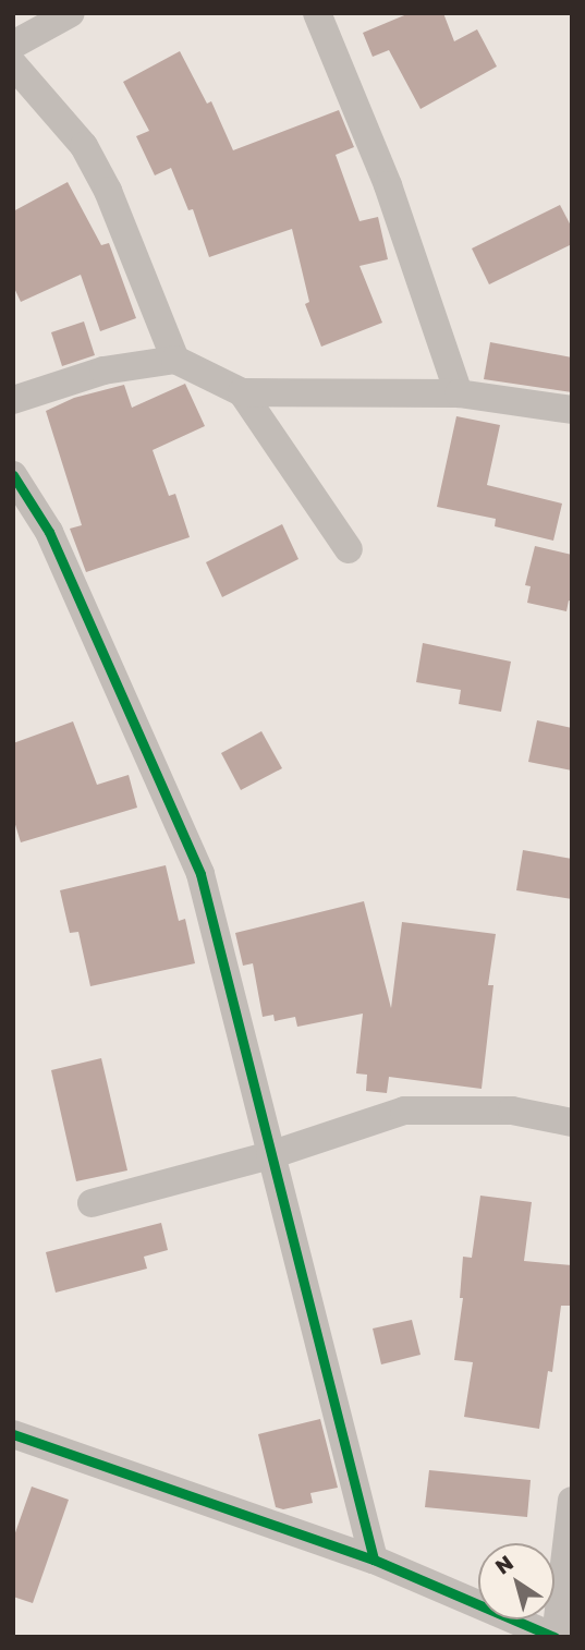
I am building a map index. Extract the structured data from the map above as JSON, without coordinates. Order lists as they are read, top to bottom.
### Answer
{
  "north": "top left"
}
